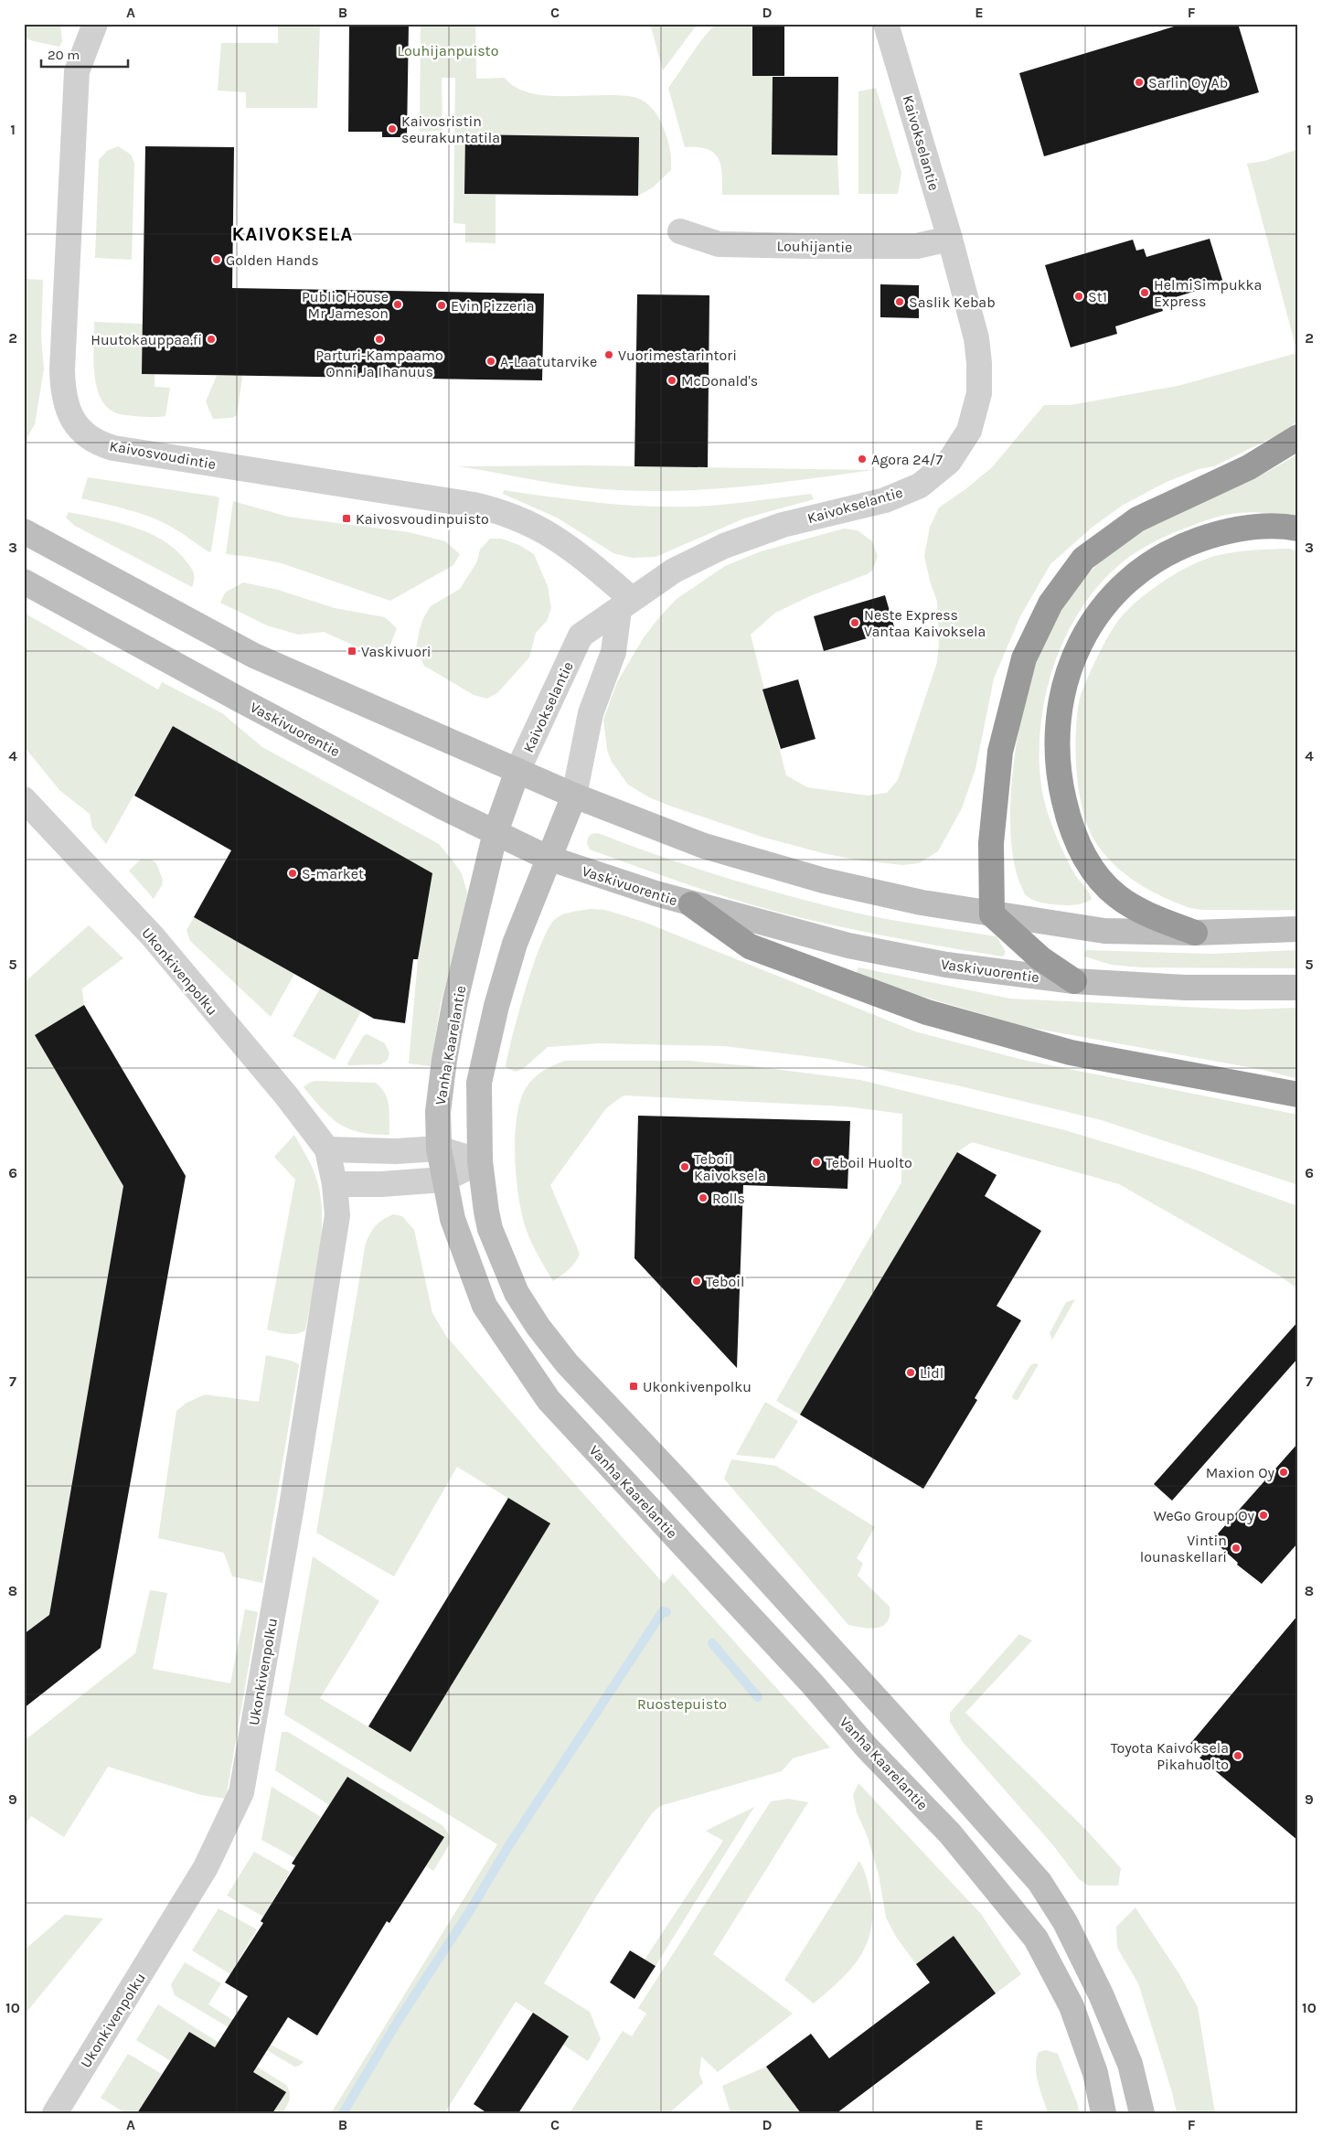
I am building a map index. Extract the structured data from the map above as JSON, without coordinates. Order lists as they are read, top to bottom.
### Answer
{
  "streets": {
    "main road": ["Vaskivuorentie", "Vanha Kaarelantie"],
    "street": [
      "Kaivokselantie",
      "Louhijantie",
      "Kaivosvoudintie",
      "Ukonkivenpolku"
    ]
  },
  "crossings": [
    ["Kaivokselantie", "Louhijantie"],
    ["Kaivokselantie", "Kaivosvoudintie"],
    ["Kaivokselantie", "Vanha Kaarelantie"],
    ["Vaskivuorentie", "Vanha Kaarelantie"]
  ],
  "districts": ["KAIVOKSELA"],
  "parks": ["Louhijanpuisto", "Ruostepuisto"],
  "places": {
    "other": [
      "Sarlin Oy Ab",
      "Kaivosristin seurakuntatila",
      "Golden Hands",
      "HelmiSimpukka Express",
      "St1",
      "Saslik Kebab",
      "Public House Mr Jameson",
      "Evin Pizzeria",
      "Huutokauppaa.fi",
      "Parturi-Kampaamo Onni Ja Ihanuus",
      "Vuorimestarintori",
      "A-Laatutarvike",
      "McDonald's",
      "Agora 24/7",
      "Neste Express Vantaa Kaivoksela",
      "S-market",
      "Teboil Huolto",
      "Teboil Kaivoksela",
      "Rolls",
      "Teboil",
      "Lidl",
      "Maxion Oy",
      "WeGo Group Oy",
      "Vintin lounaskellari",
      "Toyota Kaivoksela Pikahuolto"
    ],
    "transit": ["Kaivosvoudinpuisto", "Vaskivuori", "Ukonkivenpolku"]
  },
  "scale_bar": "20 m",
  "grid": {
    "columns": [
      "A",
      "B",
      "C",
      "D",
      "E",
      "F"
    ],
    "rows": [
      "1",
      "2",
      "3",
      "4",
      "5",
      "6",
      "7",
      "8",
      "9",
      "10"
    ]
  }
}
